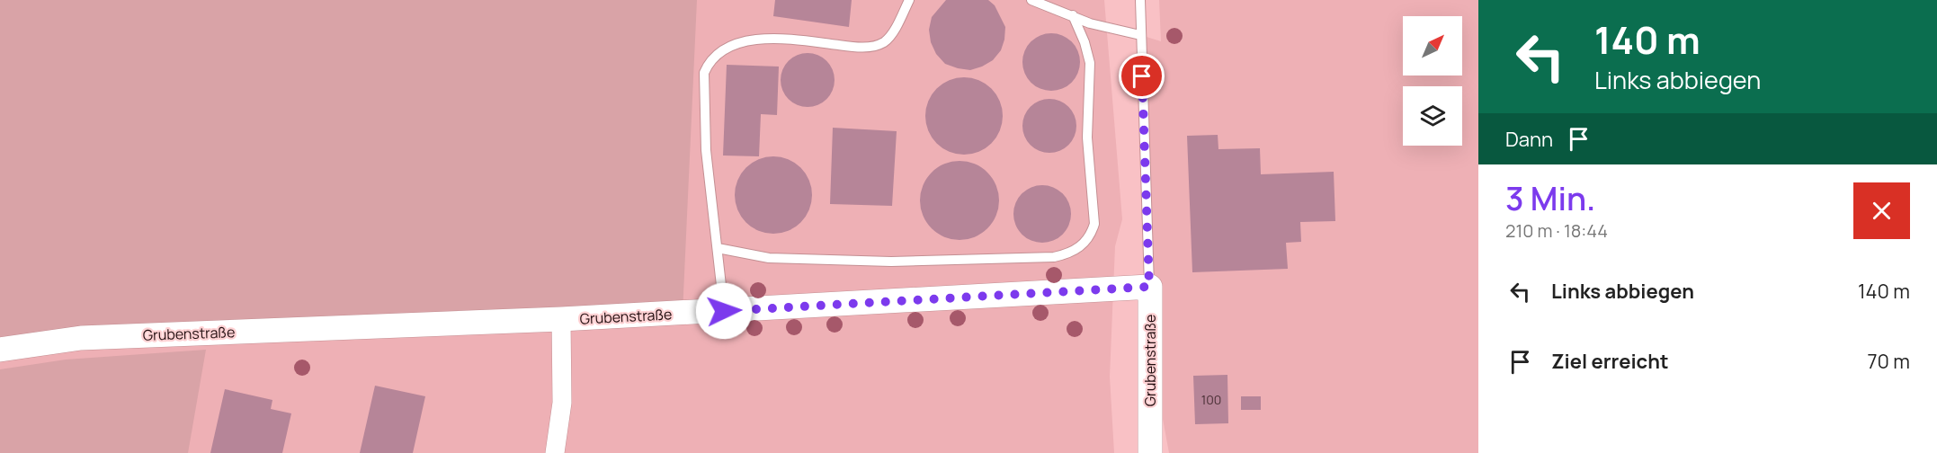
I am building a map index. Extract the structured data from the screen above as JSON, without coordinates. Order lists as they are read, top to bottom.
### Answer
{
  "streets": {
    "street": ["Grubenstraße"]
  },
  "house_numbers": ["100"],
  "north": "top right",
  "page": {
    "turn": ["140 m", "Links abbiegen"],
    "then": "Dann",
    "heading": ["3 Min.", "210 m · 18:44"],
    "list": [
      {
        "name": "Links abbiegen",
        "value": "140 m"
      },
      {
        "name": "Ziel erreicht",
        "value": "70 m"
      }
    ]
  }
}
